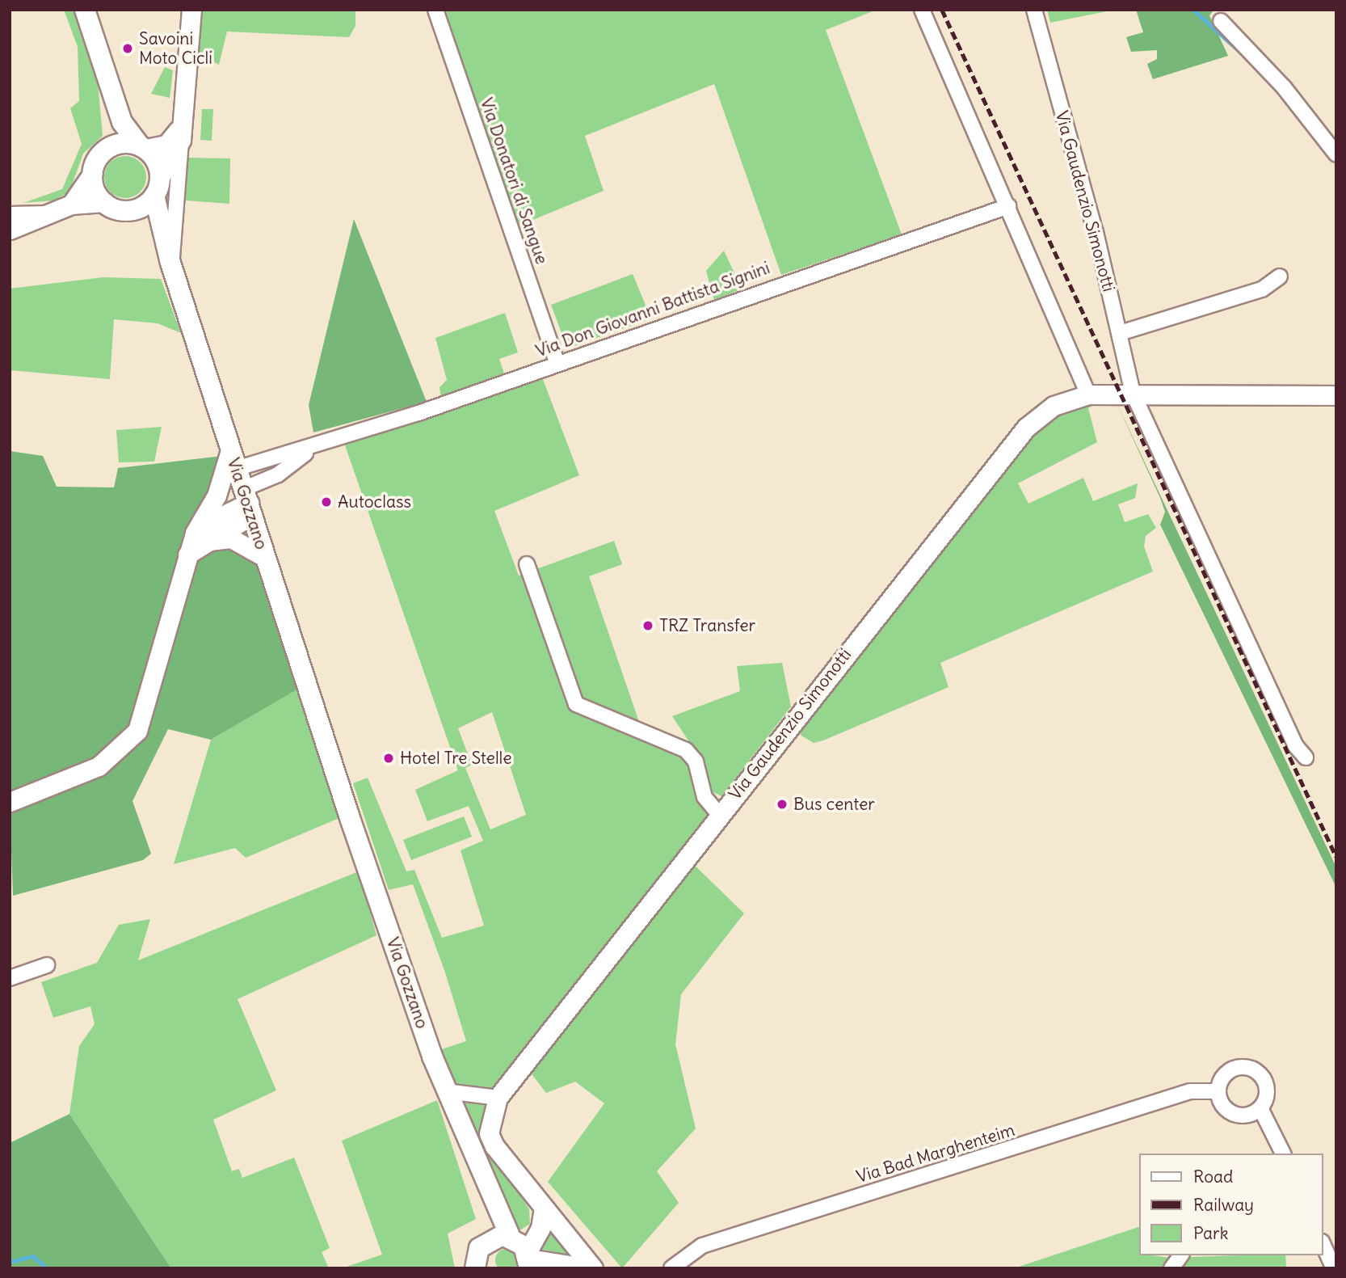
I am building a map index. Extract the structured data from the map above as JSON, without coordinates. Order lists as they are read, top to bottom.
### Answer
{
  "streets": {
    "main road": ["Via Gozzano"],
    "street": [
      "Via Donatori di Sangue",
      "Via Gaudenzio Simonotti",
      "Via Don Giovanni Battista Signini",
      "Via Bad Marghenteim"
    ]
  },
  "crossings": [
    ["Via Donatori di Sangue", "Via Don Giovanni Battista Signini"],
    ["Via Don Giovanni Battista Signini", "Via Gozzano"]
  ],
  "places": [
    "Savoini Moto Cicli",
    "Autoclass",
    "TRZ Transfer",
    "Hotel Tre Stelle",
    "Bus center"
  ],
  "legend": ["Road", "Railway", "Park"]
}
